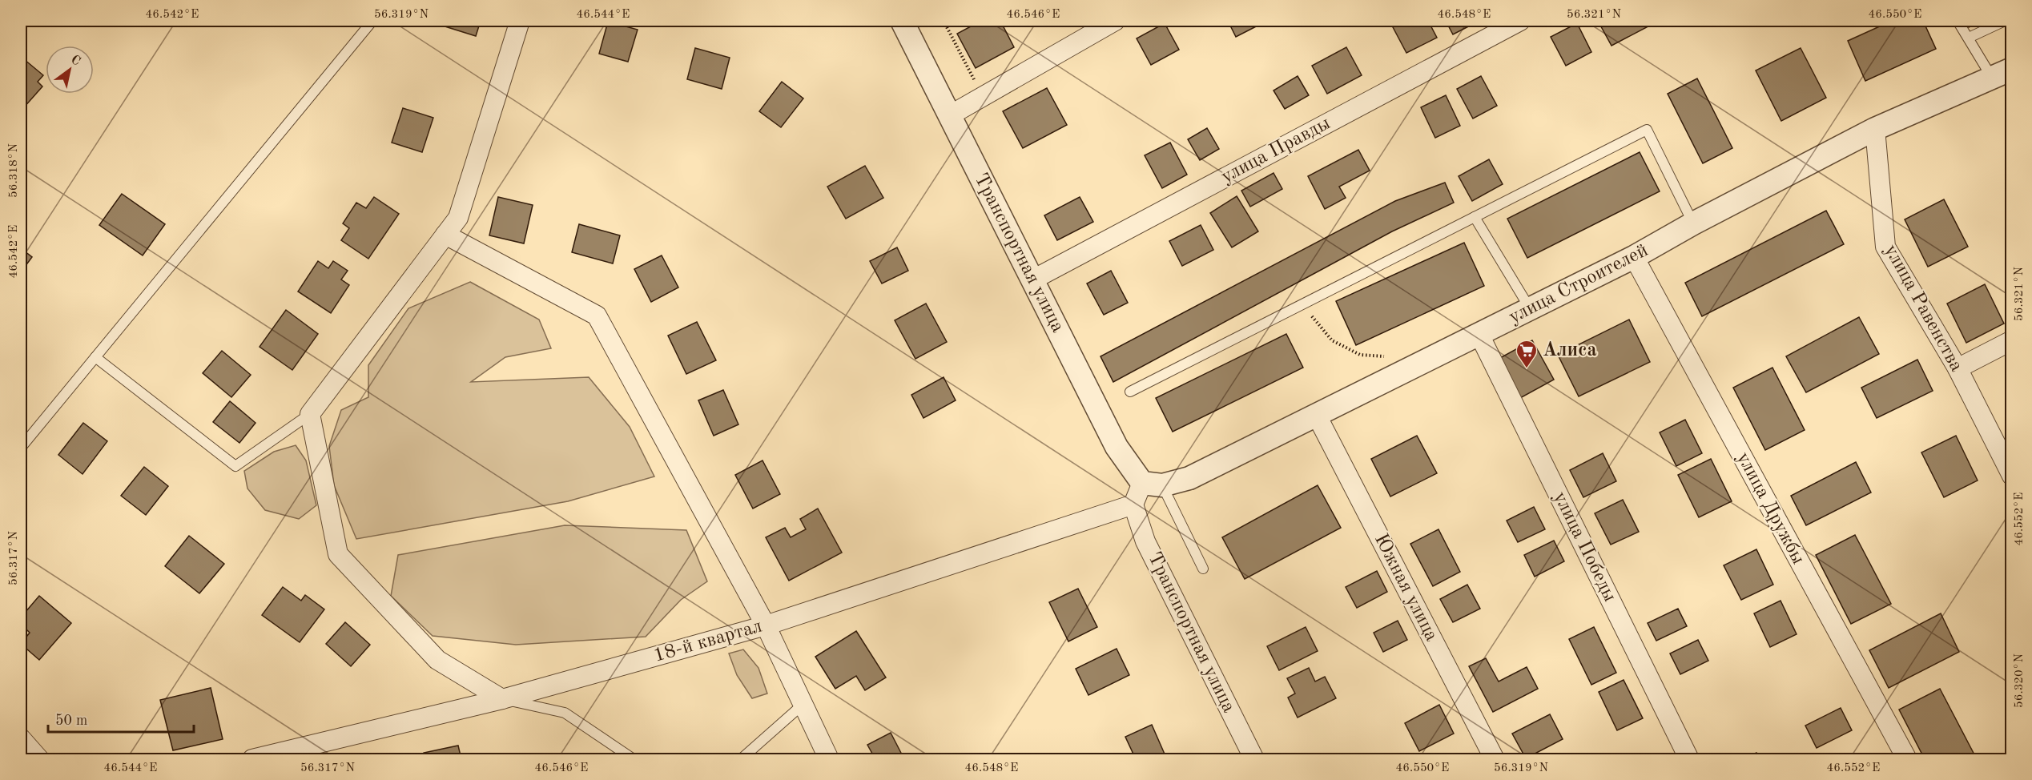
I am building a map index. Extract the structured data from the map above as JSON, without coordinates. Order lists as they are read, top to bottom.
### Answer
{
  "streets": {
    "street": [
      "улица Правды",
      "Транспортная улица",
      "улица Строителей",
      "улица Равенства",
      "улица Дружбы",
      "улица Победы",
      "Южная улица",
      "18-й квартал"
    ]
  },
  "crossings": [
    ["улица Правды", "Транспортная улица"],
    ["Транспортная улица", "улица Строителей"],
    ["Транспортная улица", "18-й квартал"],
    ["улица Строителей", "улица Равенства"],
    ["улица Строителей", "улица Дружбы"],
    ["улица Строителей", "улица Победы"],
    ["улица Строителей", "Южная улица"]
  ],
  "places": {
    "supermarket": ["Алиса"]
  },
  "scale_bar": "50 m",
  "north": "top right",
  "coordinates": [
    "46.542°E",
    "56.319°N",
    "46.544°E",
    "46.546°E",
    "46.548°E",
    "56.321°N",
    "46.550°E",
    "56.318°N",
    "46.552°E",
    "56.317°N",
    "56.320°N"
  ]
}
